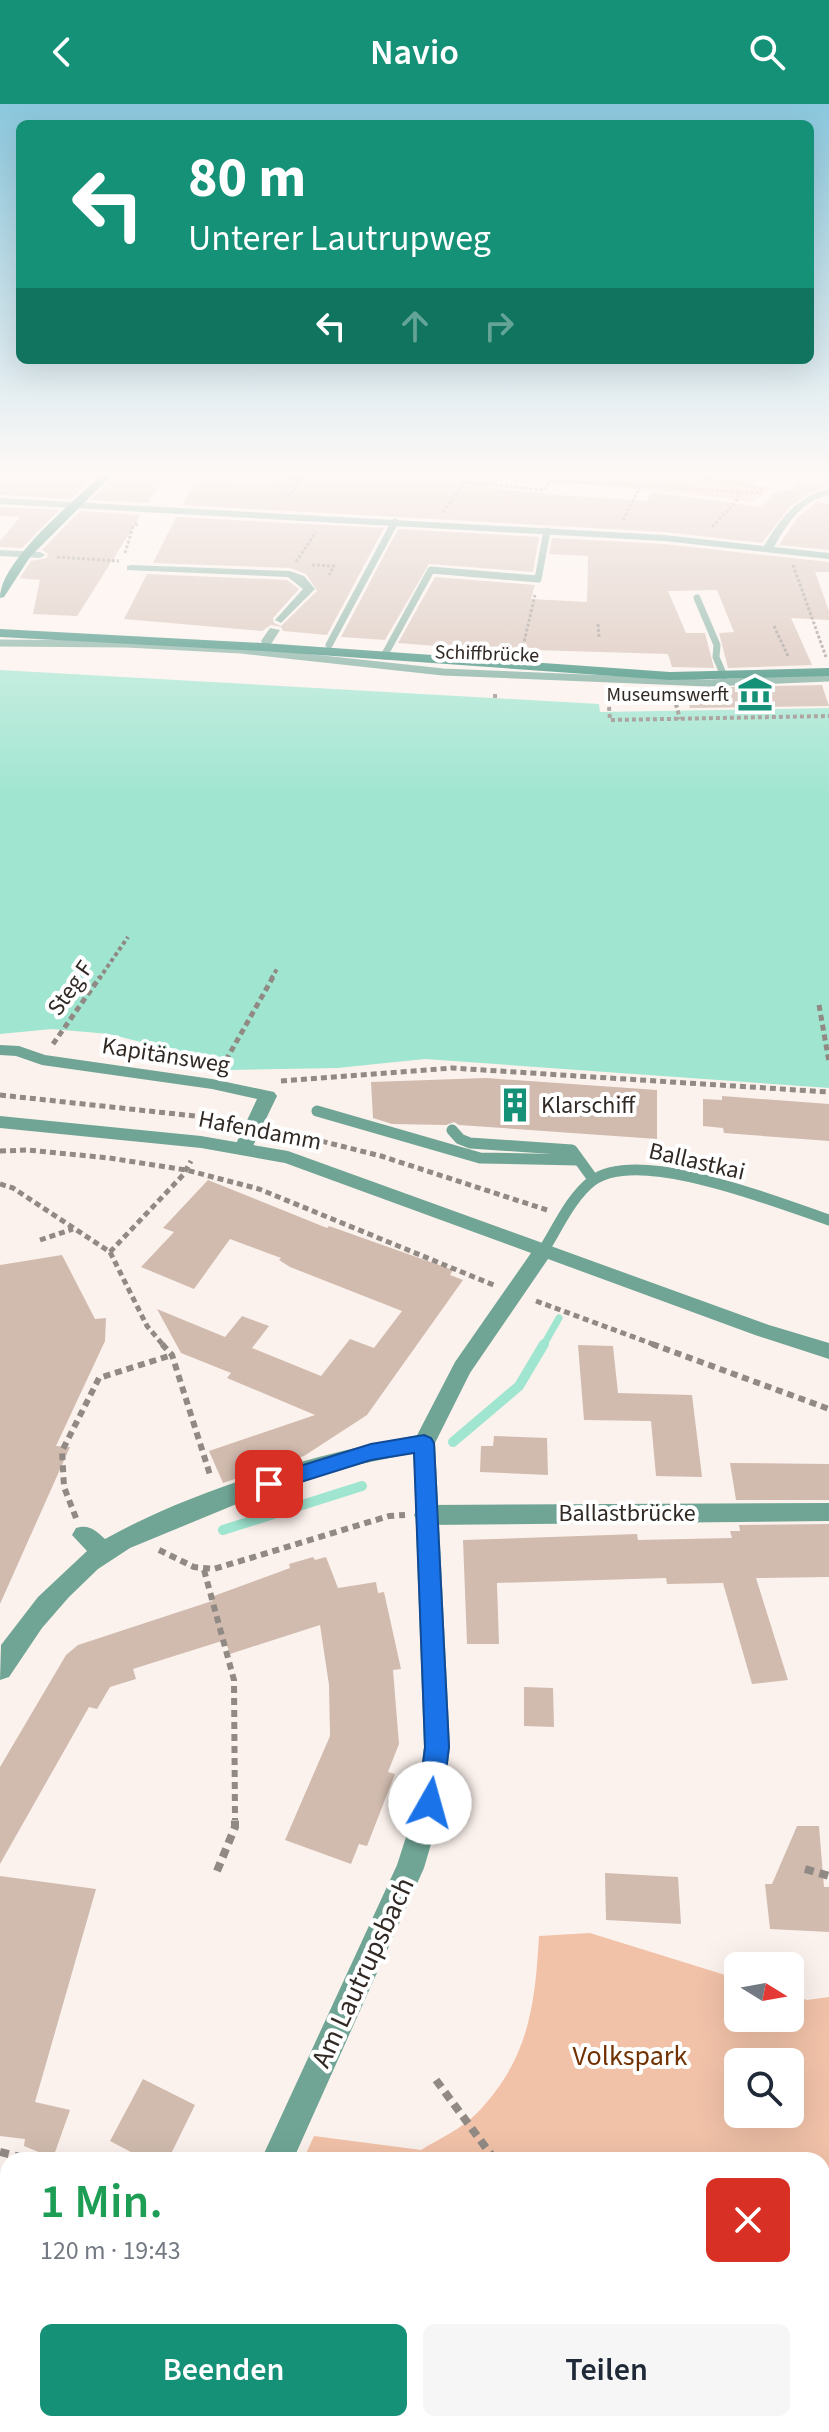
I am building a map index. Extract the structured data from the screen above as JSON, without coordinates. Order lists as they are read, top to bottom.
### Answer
{
  "streets": {
    "main road": ["Schiffbrücke"],
    "street": [
      "Kapitänsweg",
      "Hafendamm",
      "Ballastbrücke",
      "Am Lautrupsbach"
    ],
    "lane": ["Ballastkai"],
    "path": ["Steg F"]
  },
  "crossings": [
    ["Steg F", "Kapitänsweg"],
    ["Kapitänsweg", "Hafendamm"],
    ["Ballastbrücke", "Am Lautrupsbach"]
  ],
  "parks": ["Volkspark"],
  "places": {
    "museum": ["Museumswerft"],
    "building": ["Klarschiff"]
  },
  "north": "right",
  "page": {
    "header": "Navio",
    "turn": ["80 m", "Unterer Lautrupweg"],
    "heading": ["1 Min.", "120 m · 19:43"],
    "buttons": ["Beenden", "Teilen"]
  }
}
